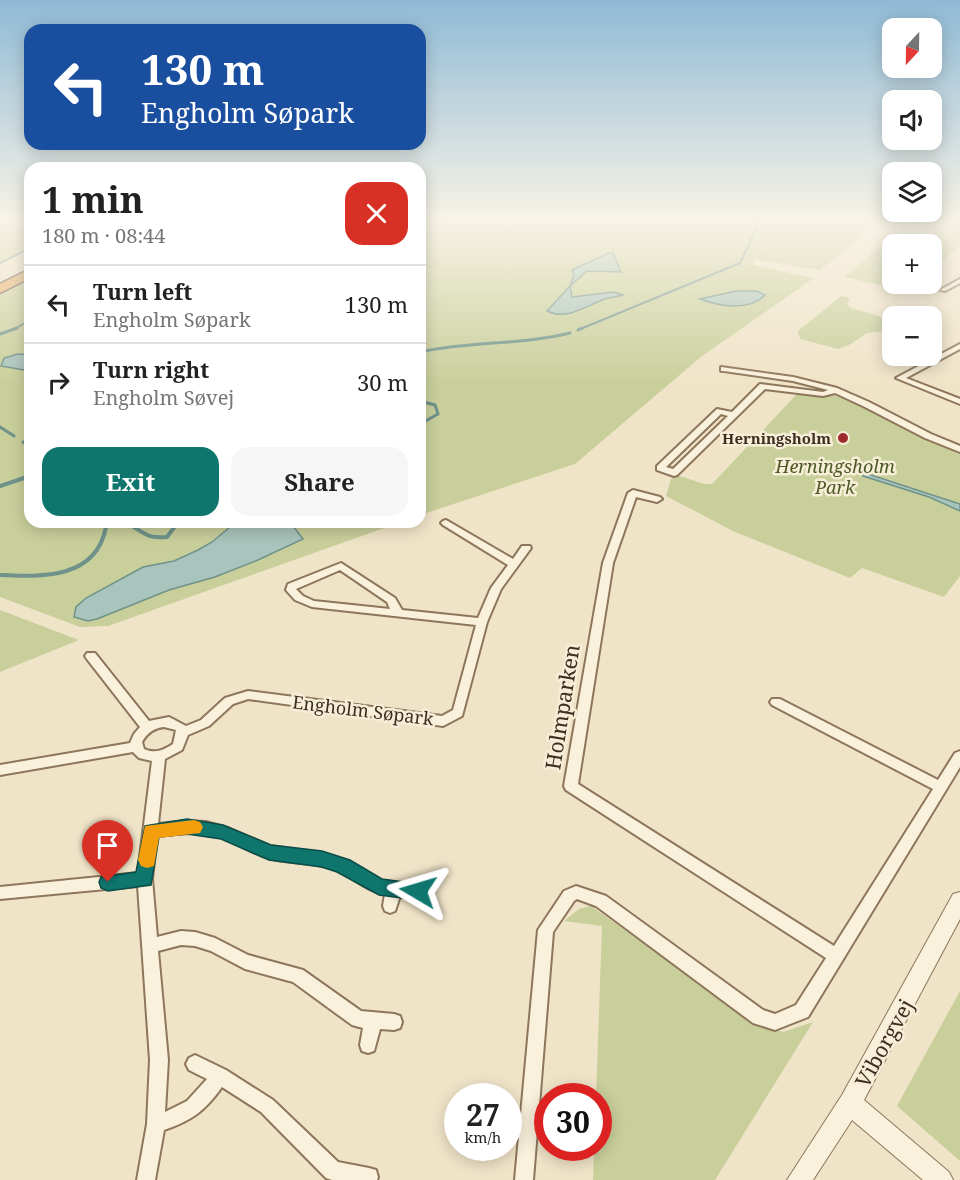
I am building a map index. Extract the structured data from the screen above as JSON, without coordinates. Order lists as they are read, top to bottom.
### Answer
{
  "streets": {
    "street": ["Holmparken", "Engholm Søpark", "Viborgvej"]
  },
  "parks": ["Herningsholm Park"],
  "places": ["Herningsholm"],
  "north": "bottom",
  "page": {
    "map_buttons": ["+", "−"],
    "turn": ["130 m", "Engholm Søpark"],
    "heading": ["1 min", "180 m · 08:44"],
    "list": [
      {
        "name": "Turn left",
        "note": "Engholm Søpark",
        "value": "130 m"
      },
      {
        "name": "Turn right",
        "note": "Engholm Søvej",
        "value": "30 m"
      }
    ],
    "buttons": ["Exit", "Share"],
    "speed": "27 km/h",
    "limit": "30"
  }
}
